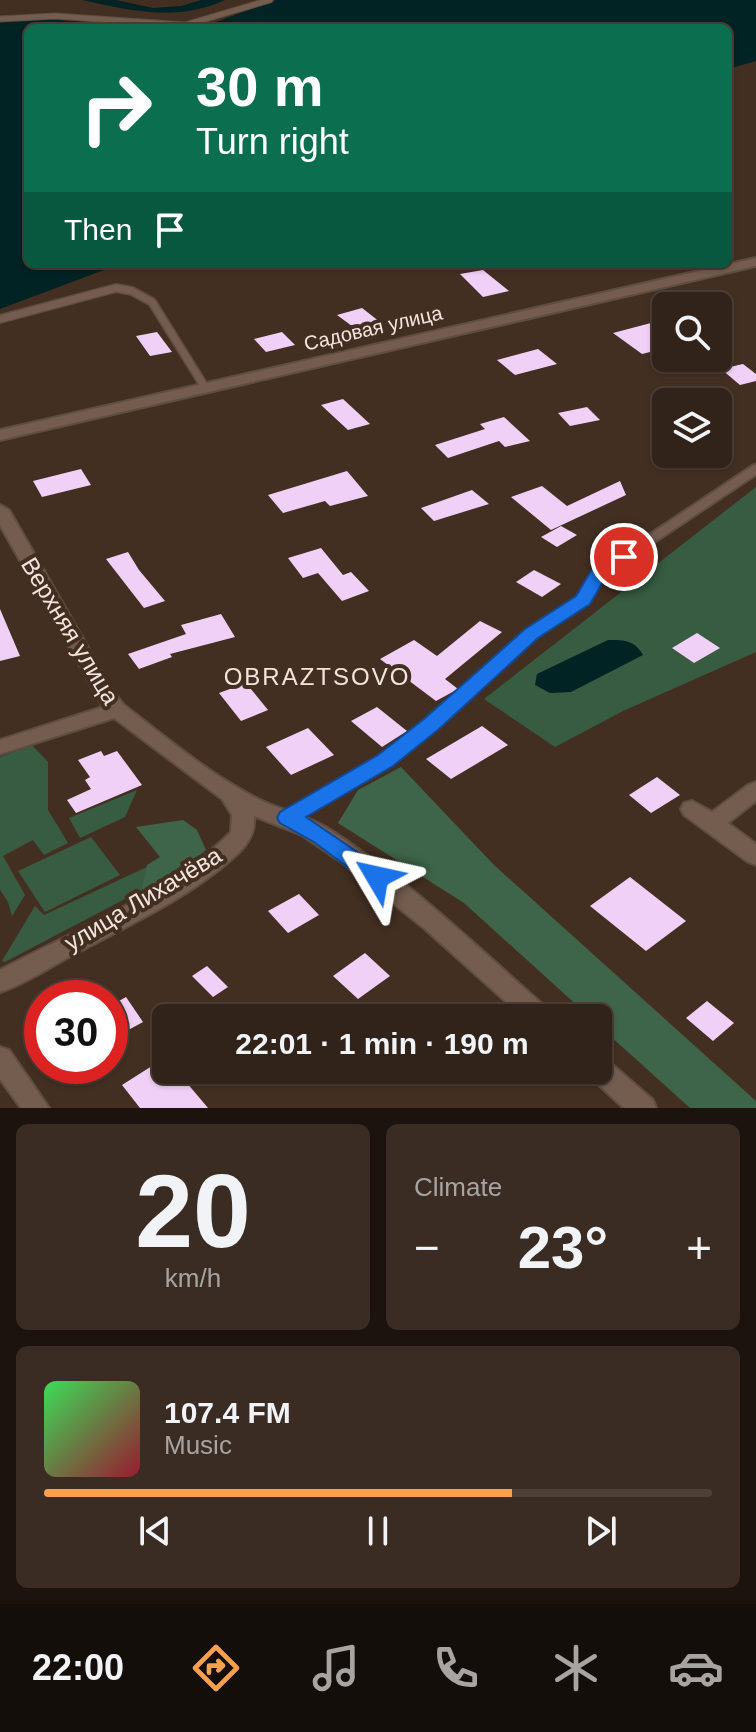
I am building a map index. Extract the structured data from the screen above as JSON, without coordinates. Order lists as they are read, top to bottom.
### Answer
{
  "streets": {
    "street": ["Садовая улица", "Верхняя улица", "улица Лихачёва"]
  },
  "crossings": [
    ["Верхняя улица", "улица Лихачёва"]
  ],
  "districts": ["OBRAZTSOVO"],
  "page": {
    "turn": ["30 m", "Turn right"],
    "then": "Then",
    "limit": "30",
    "trip": "22:01 · 1 min · 190 m",
    "tile": [
      ["20", "km/h"],
      "Climate"
    ],
    "heat": ["−", "23°", "+"],
    "song": ["107.4 FM", "Music"],
    "tabs": "22:00"
  }
}
